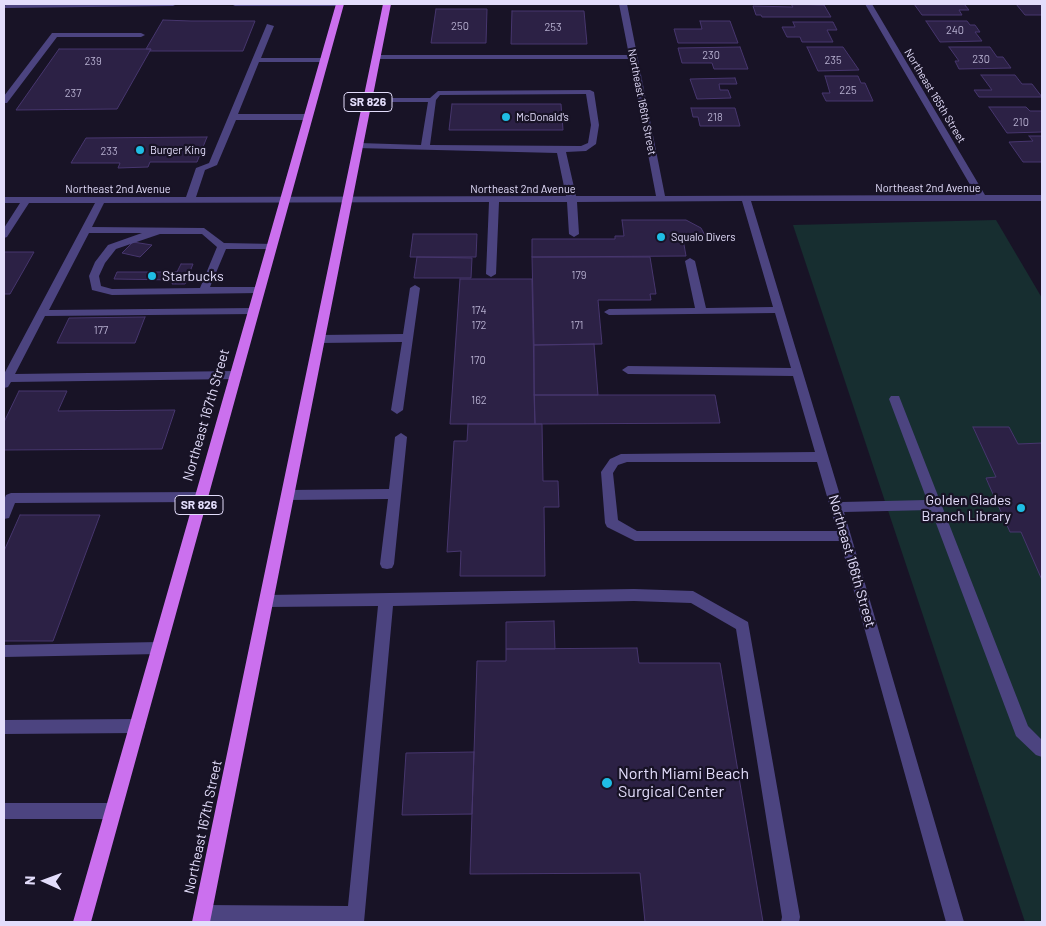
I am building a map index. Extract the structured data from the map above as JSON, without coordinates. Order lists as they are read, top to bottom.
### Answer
{
  "streets": {
    "main road": ["SR 826", "Northeast 167th Street"],
    "street": ["Northeast 165th Street", "Northeast 166th Street", "Northeast 2nd Avenue"]
  },
  "crossings": [
    ["Northeast 165th Street", "Northeast 2nd Avenue"],
    ["Northeast 166th Street", "Northeast 2nd Avenue"],
    ["Northeast 2nd Avenue", "Northeast 167th Street"]
  ],
  "places": [
    "McDonald's",
    "Burger King",
    "Squalo Divers",
    "Starbucks",
    "Golden Glades Branch Library",
    "North Miami Beach Surgical Center"
  ],
  "house_numbers": [
    "250",
    "253",
    "240",
    "230",
    "230",
    "235",
    "239",
    "225",
    "237",
    "218",
    "210",
    "233",
    "179",
    "174",
    "172",
    "171",
    "177",
    "170",
    "162"
  ],
  "north": "left"
}
